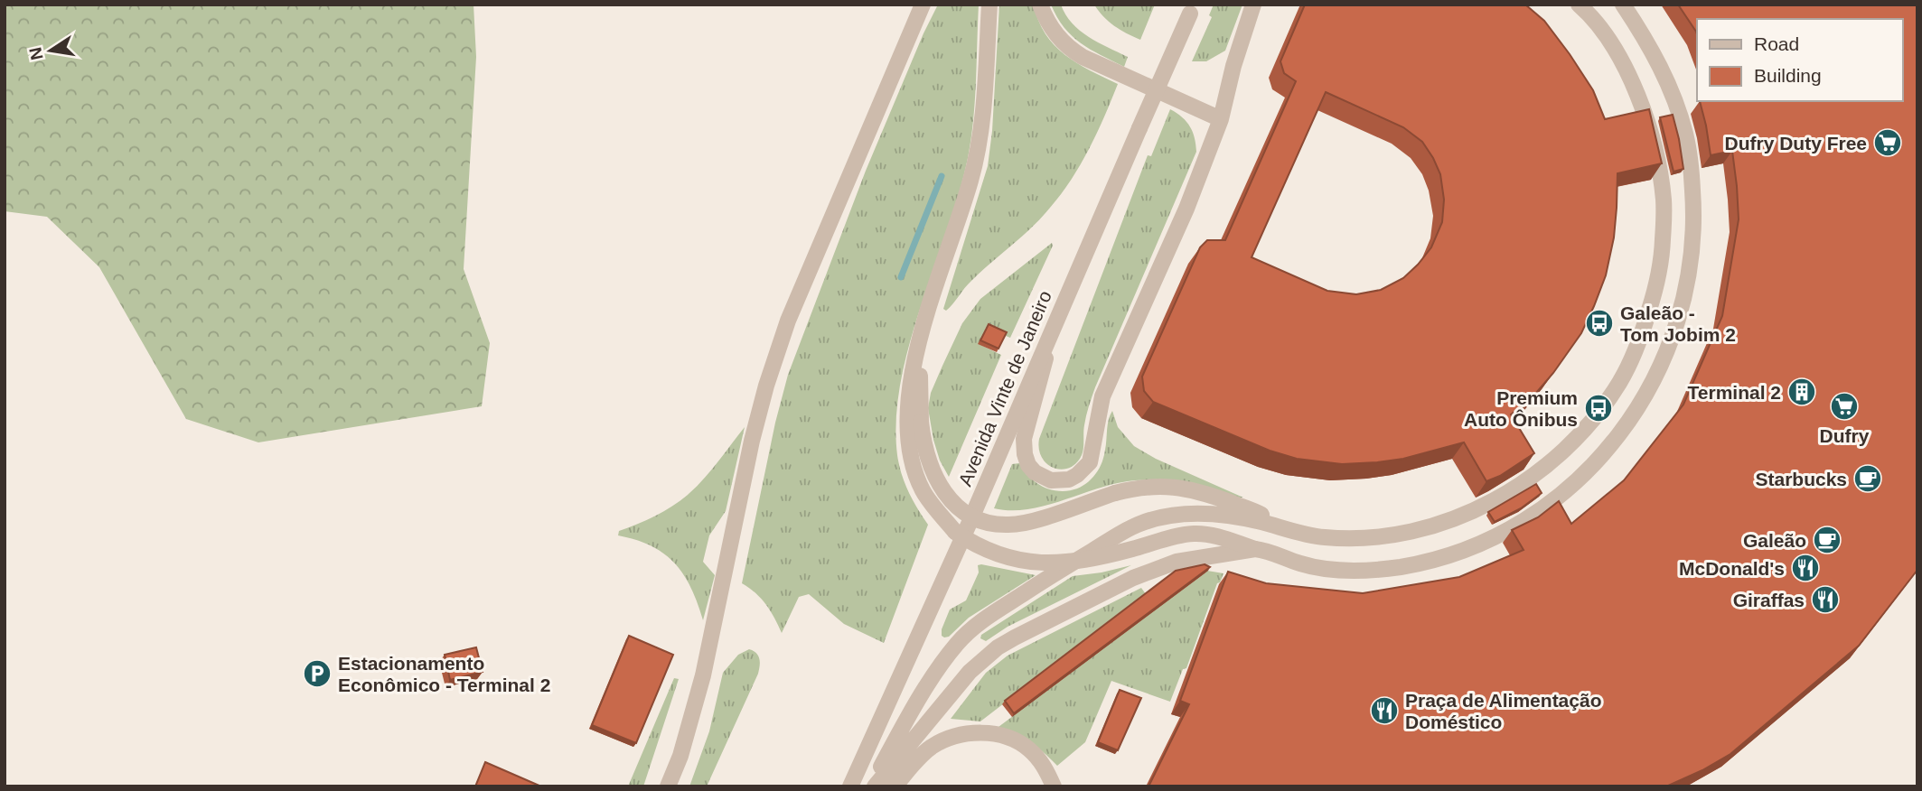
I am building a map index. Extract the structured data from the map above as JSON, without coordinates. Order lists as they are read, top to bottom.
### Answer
{
  "streets": {
    "street": ["Avenida Vinte de Janeiro"]
  },
  "places": {
    "supermarket": ["Dufry Duty Free", "Dufry"],
    "bus stop": ["Galeão - Tom Jobim 2", "Premium Auto Ônibus"],
    "building": ["Terminal 2"],
    "cafe": ["Starbucks", "Galeão"],
    "restaurant": ["McDonald's", "Giraffas", "Praça de Alimentação Doméstico"],
    "parking": ["Estacionamento Econômico - Terminal 2"]
  },
  "legend": ["Road", "Building"],
  "north": "left"
}
